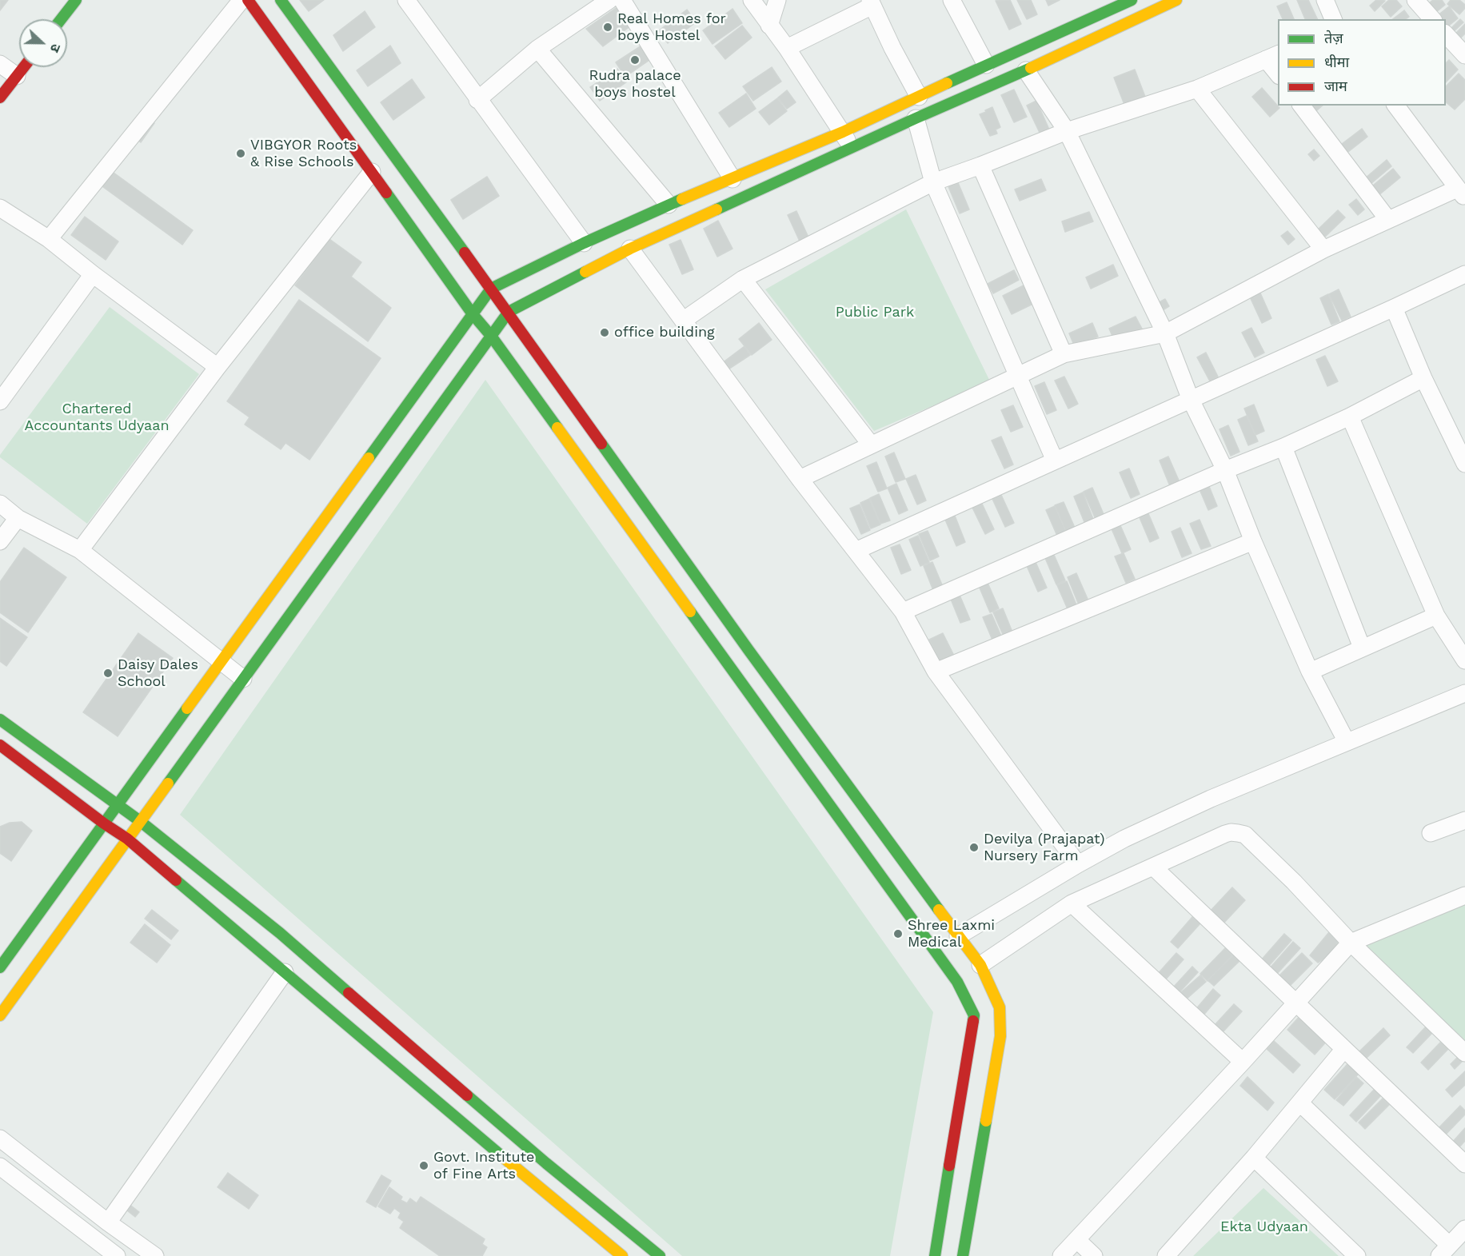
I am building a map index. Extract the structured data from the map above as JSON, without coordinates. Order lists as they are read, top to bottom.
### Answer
{
  "parks": ["Public Park", "Chartered Accountants Udyaan", "Ekta Udyaan"],
  "places": [
    "Real Homes for boys Hostel",
    "Rudra palace boys hostel",
    "VIBGYOR Roots & Rise Schools",
    "office building",
    "Daisy Dales School",
    "Devilya (Prajapat) Nursery Farm",
    "Shree Laxmi Medical",
    "Govt. Institute of Fine Arts"
  ],
  "legend": ["तेज़", "धीमा", "जाम"],
  "north": "right"
}
